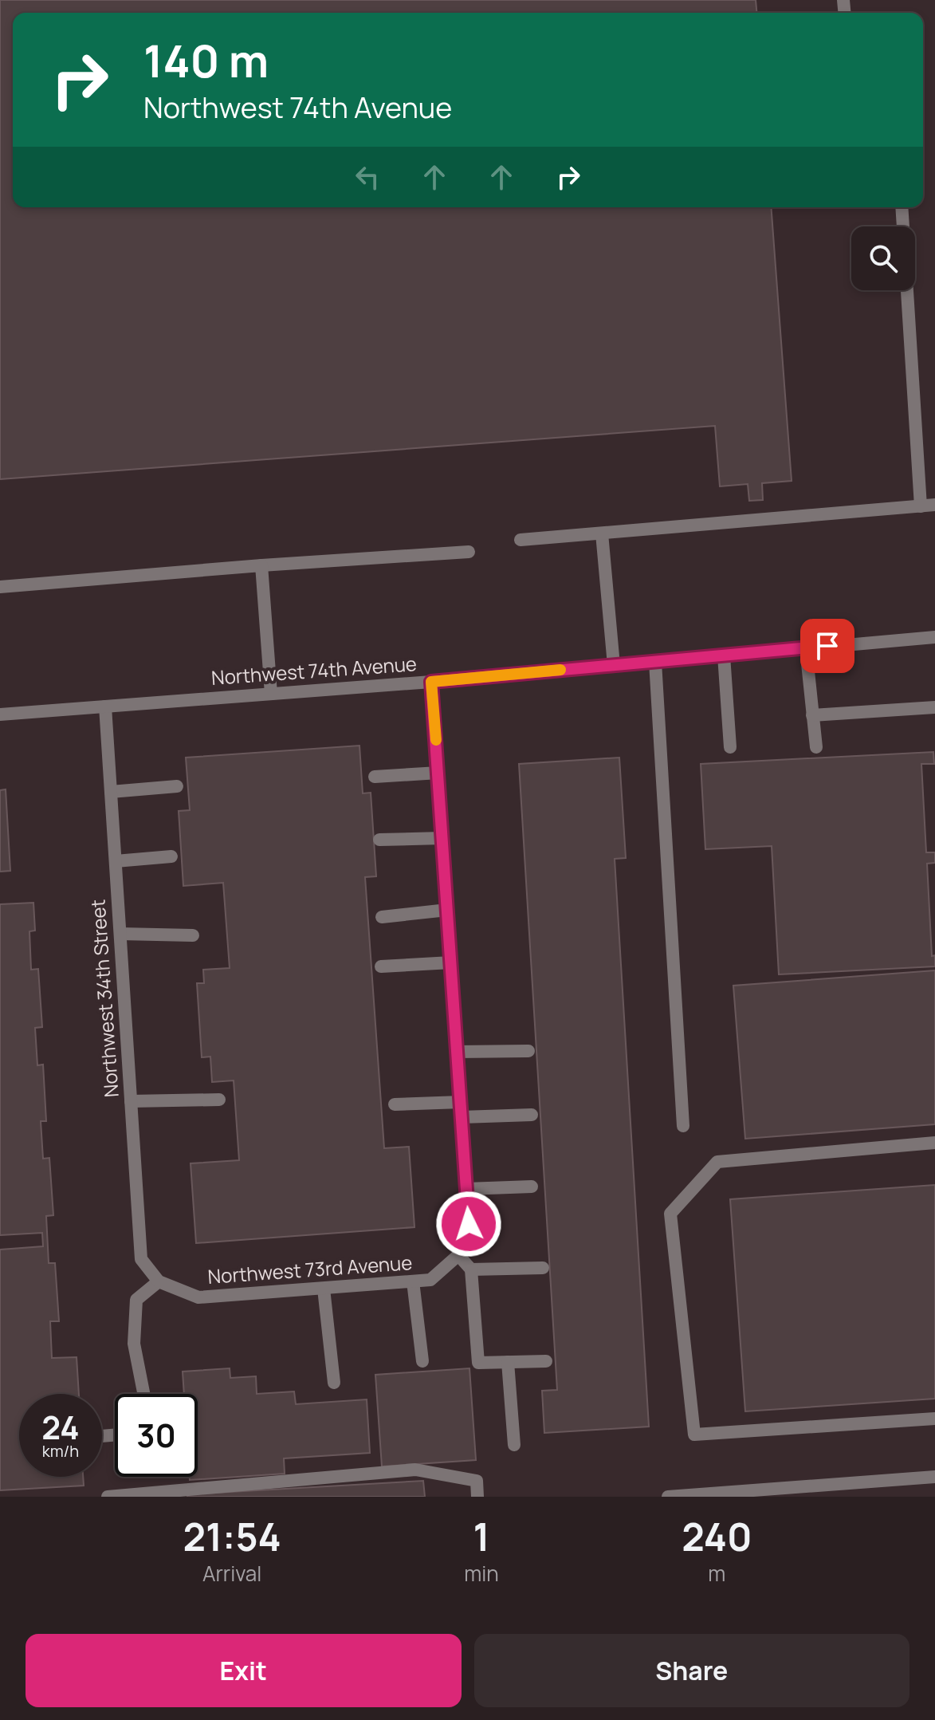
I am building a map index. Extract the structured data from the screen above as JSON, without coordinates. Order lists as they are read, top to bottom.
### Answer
{
  "streets": {
    "street": ["Northwest 74th Avenue", "Northwest 34th Street", "Northwest 73rd Avenue"]
  },
  "crossings": [
    ["Northwest 74th Avenue", "Northwest 34th Street"],
    ["Northwest 34th Street", "Northwest 73rd Avenue"]
  ],
  "page": {
    "turn": ["140 m", "Northwest 74th Avenue"],
    "speed": "24 km/h",
    "limit": "30",
    "eta": [
      "21:54",
      "Arrival",
      "1",
      "min",
      "240",
      "m"
    ],
    "buttons": ["Exit", "Share"]
  }
}
